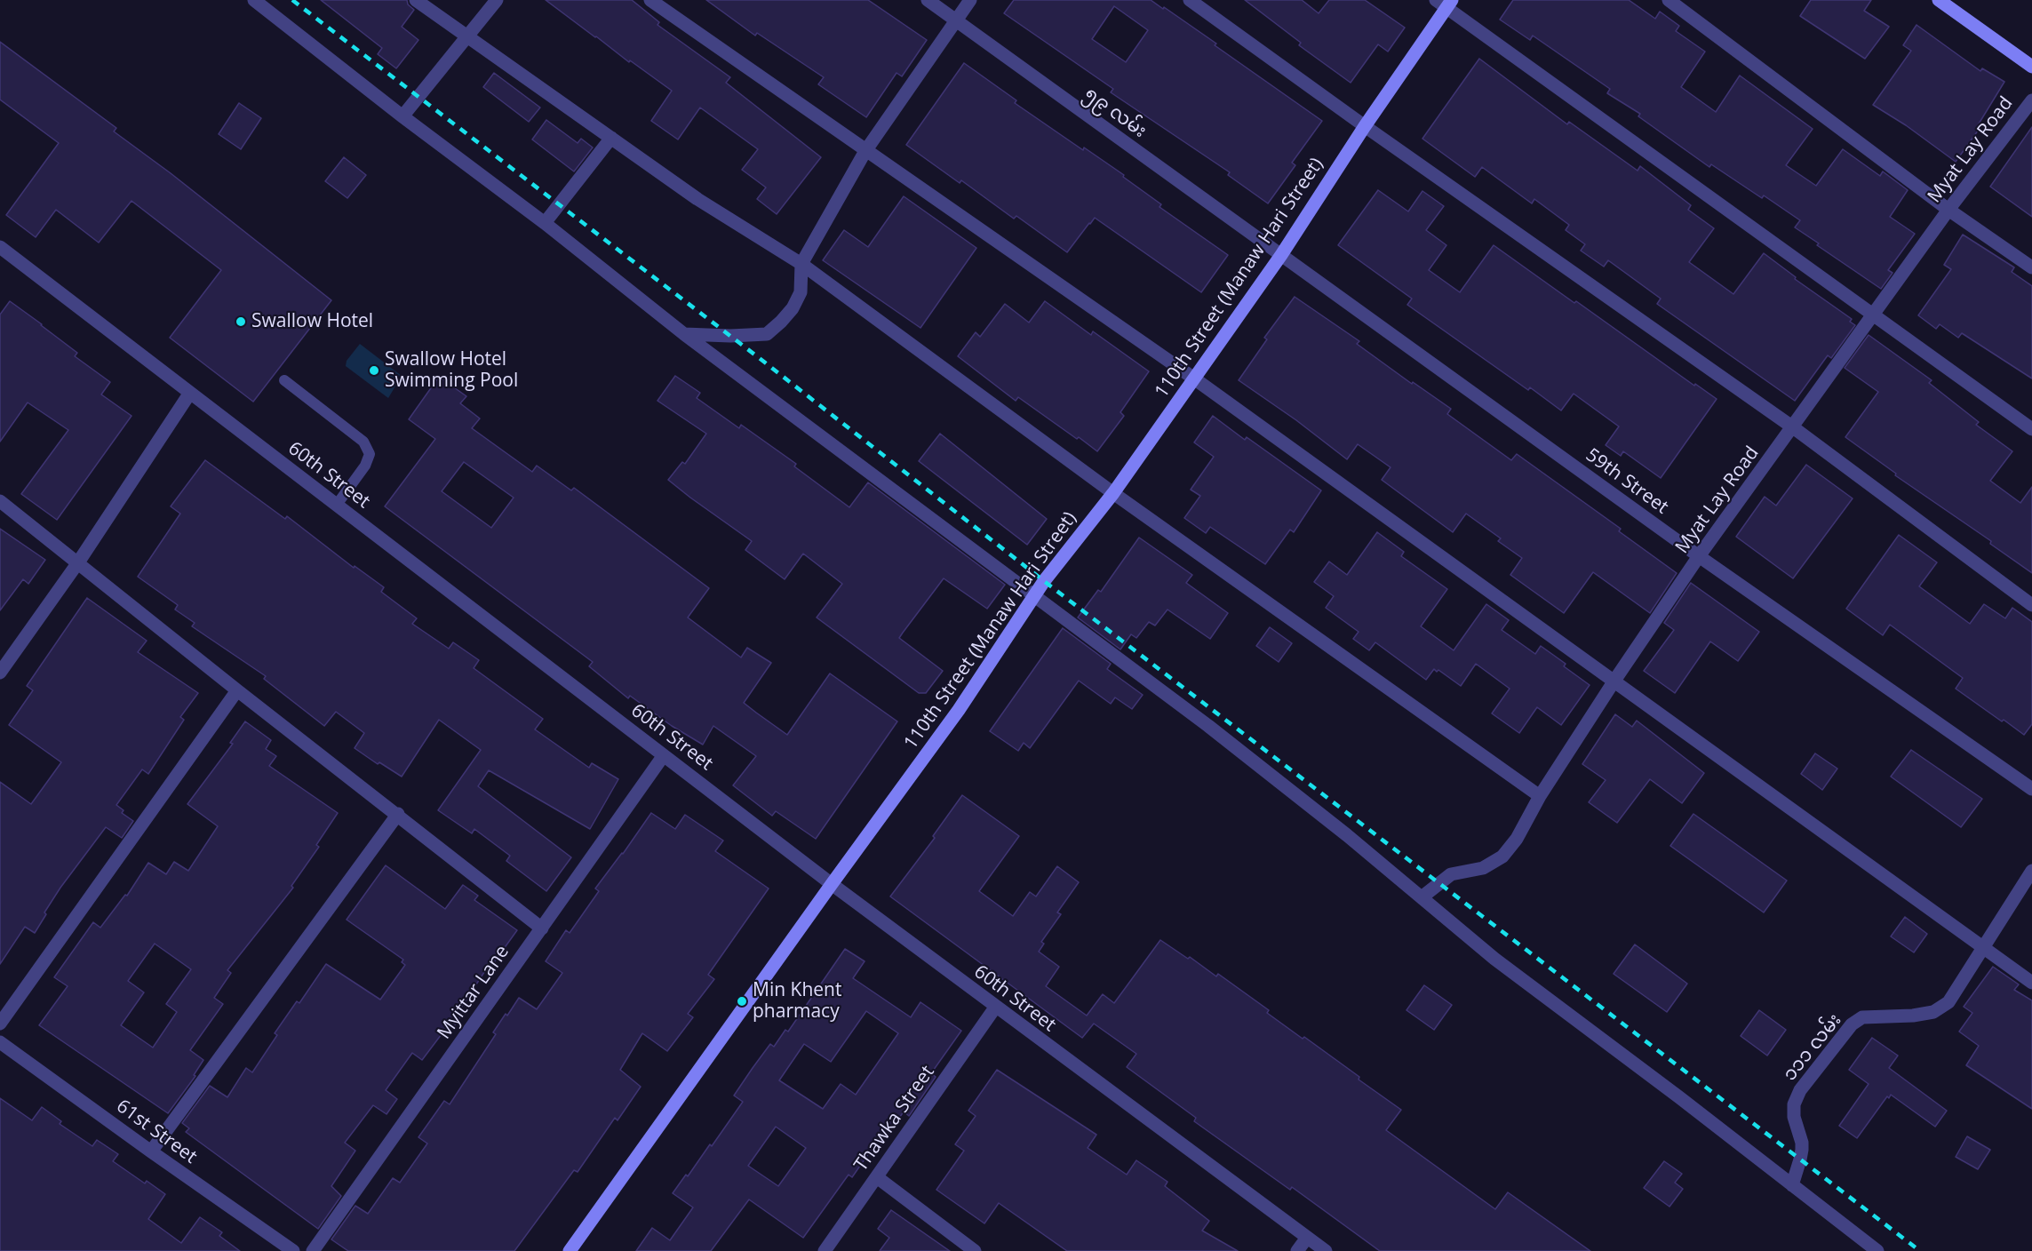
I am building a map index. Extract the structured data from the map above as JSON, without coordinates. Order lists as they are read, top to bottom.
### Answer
{
  "streets": {
    "main road": ["110th Street (Manaw Hari Street)"],
    "street": [
      "၅၉ လမ်း",
      "Myat Lay Road",
      "60th Street",
      "59th Street",
      "Myittar Lane",
      "၁၁၁ လမ်း",
      "Thawka Street",
      "61st Street"
    ]
  },
  "crossings": [
    ["၅၉ လမ်း", "110th Street (Manaw Hari Street)"],
    ["၅၉ လမ်း", "59th Street"],
    ["Myat Lay Road", "59th Street"],
    ["110th Street (Manaw Hari Street)", "60th Street"],
    ["110th Street (Manaw Hari Street)", "59th Street"],
    ["60th Street", "Myittar Lane"],
    ["60th Street", "Thawka Street"]
  ],
  "places": ["Swallow Hotel", "Swallow Hotel Swimming Pool", "Min Khent pharmacy"]
}
